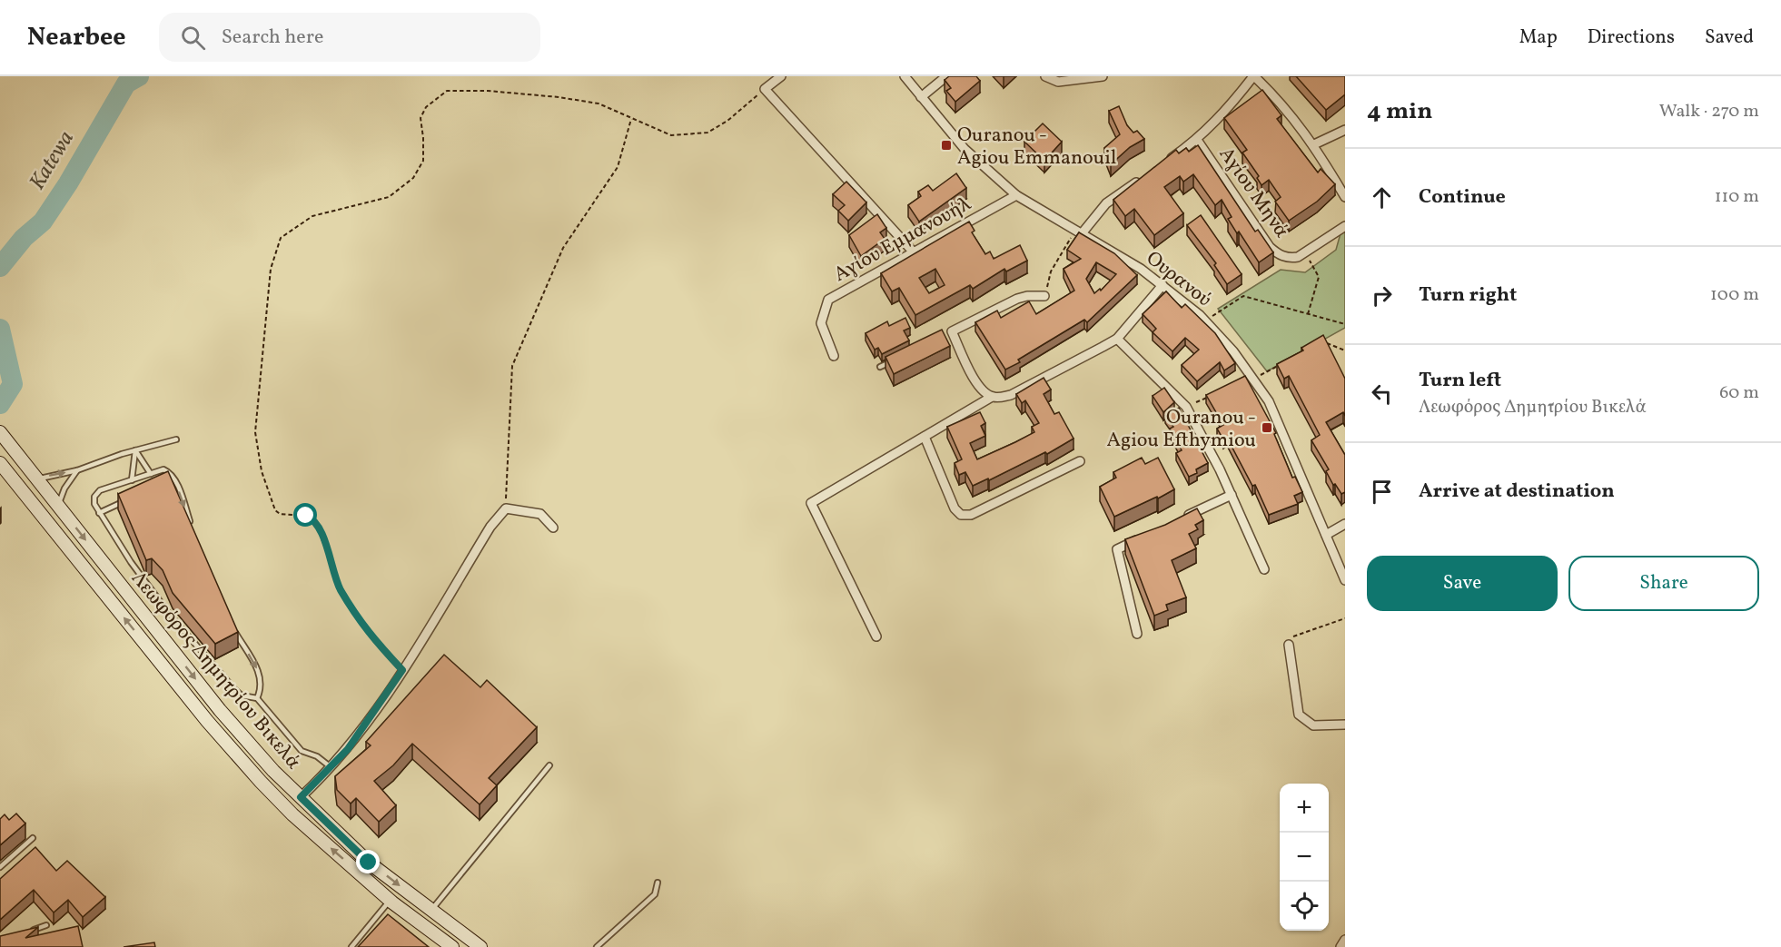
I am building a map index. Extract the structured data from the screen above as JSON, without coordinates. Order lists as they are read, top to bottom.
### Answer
{
  "streets": {
    "main road": ["Λεωφόρος Δημητρίου Βικελά"],
    "street": ["Αγίου Μηνά", "Αγίου Εμμανουήλ", "Ουρανού"]
  },
  "crossings": [
    ["Αγίου Εμμανουήλ", "Ουρανού"]
  ],
  "water": ["Katewa"],
  "places": {
    "transit": ["Ouranou - Agiou Emmanouil", "Ouranou - Agiou Efthymiou"]
  },
  "page": {
    "header": "Nearbee",
    "search": "Search here",
    "nav": ["Map", "Directions", "Saved"],
    "heading": ["4 min", "Walk · 270 m"],
    "list": [
      ["Continue", "110 m"],
      ["Turn right", "100 m"],
      ["Turn left", "Λεωφόρος Δημητρίου Βικελά", "60 m"],
      "Arrive at destination"
    ],
    "buttons": ["Save", "Share"],
    "map_buttons": ["+", "−"]
  }
}
